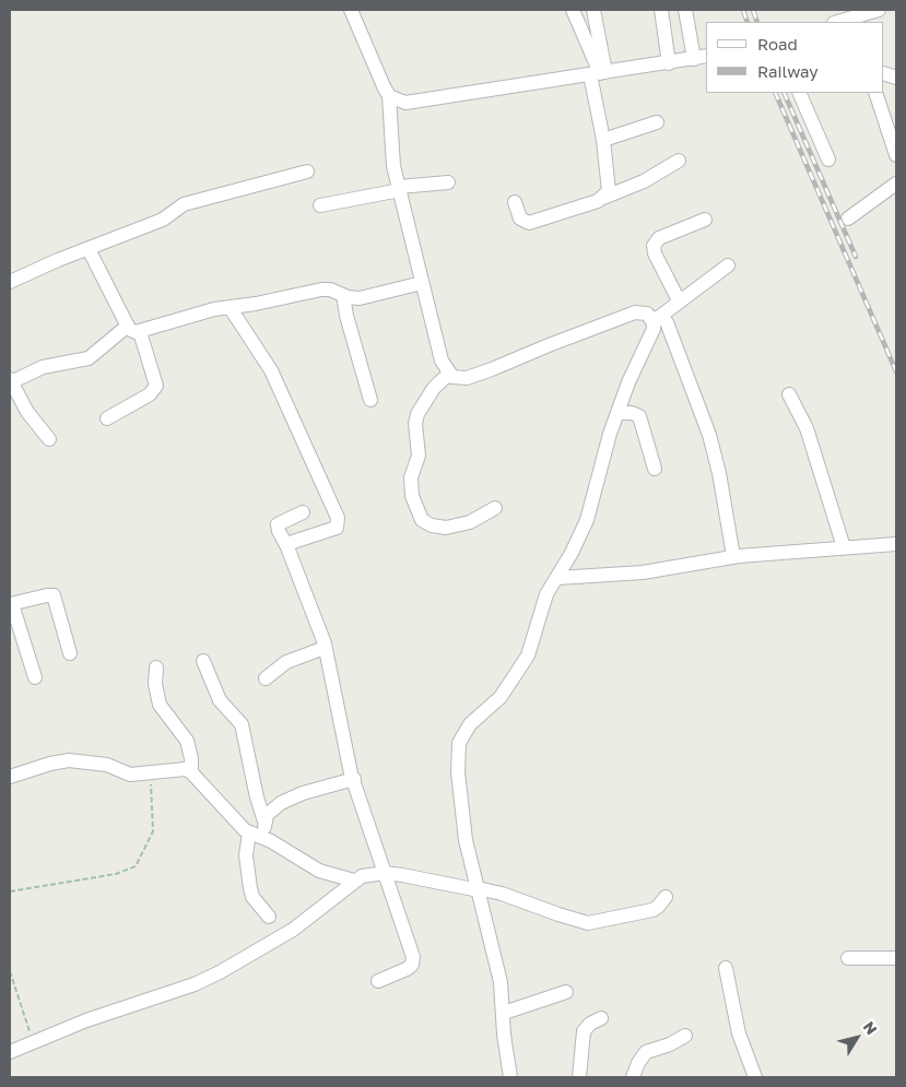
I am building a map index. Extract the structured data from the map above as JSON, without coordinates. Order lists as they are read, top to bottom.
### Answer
{
  "legend": ["Road", "Railway"],
  "north": "top right"
}
